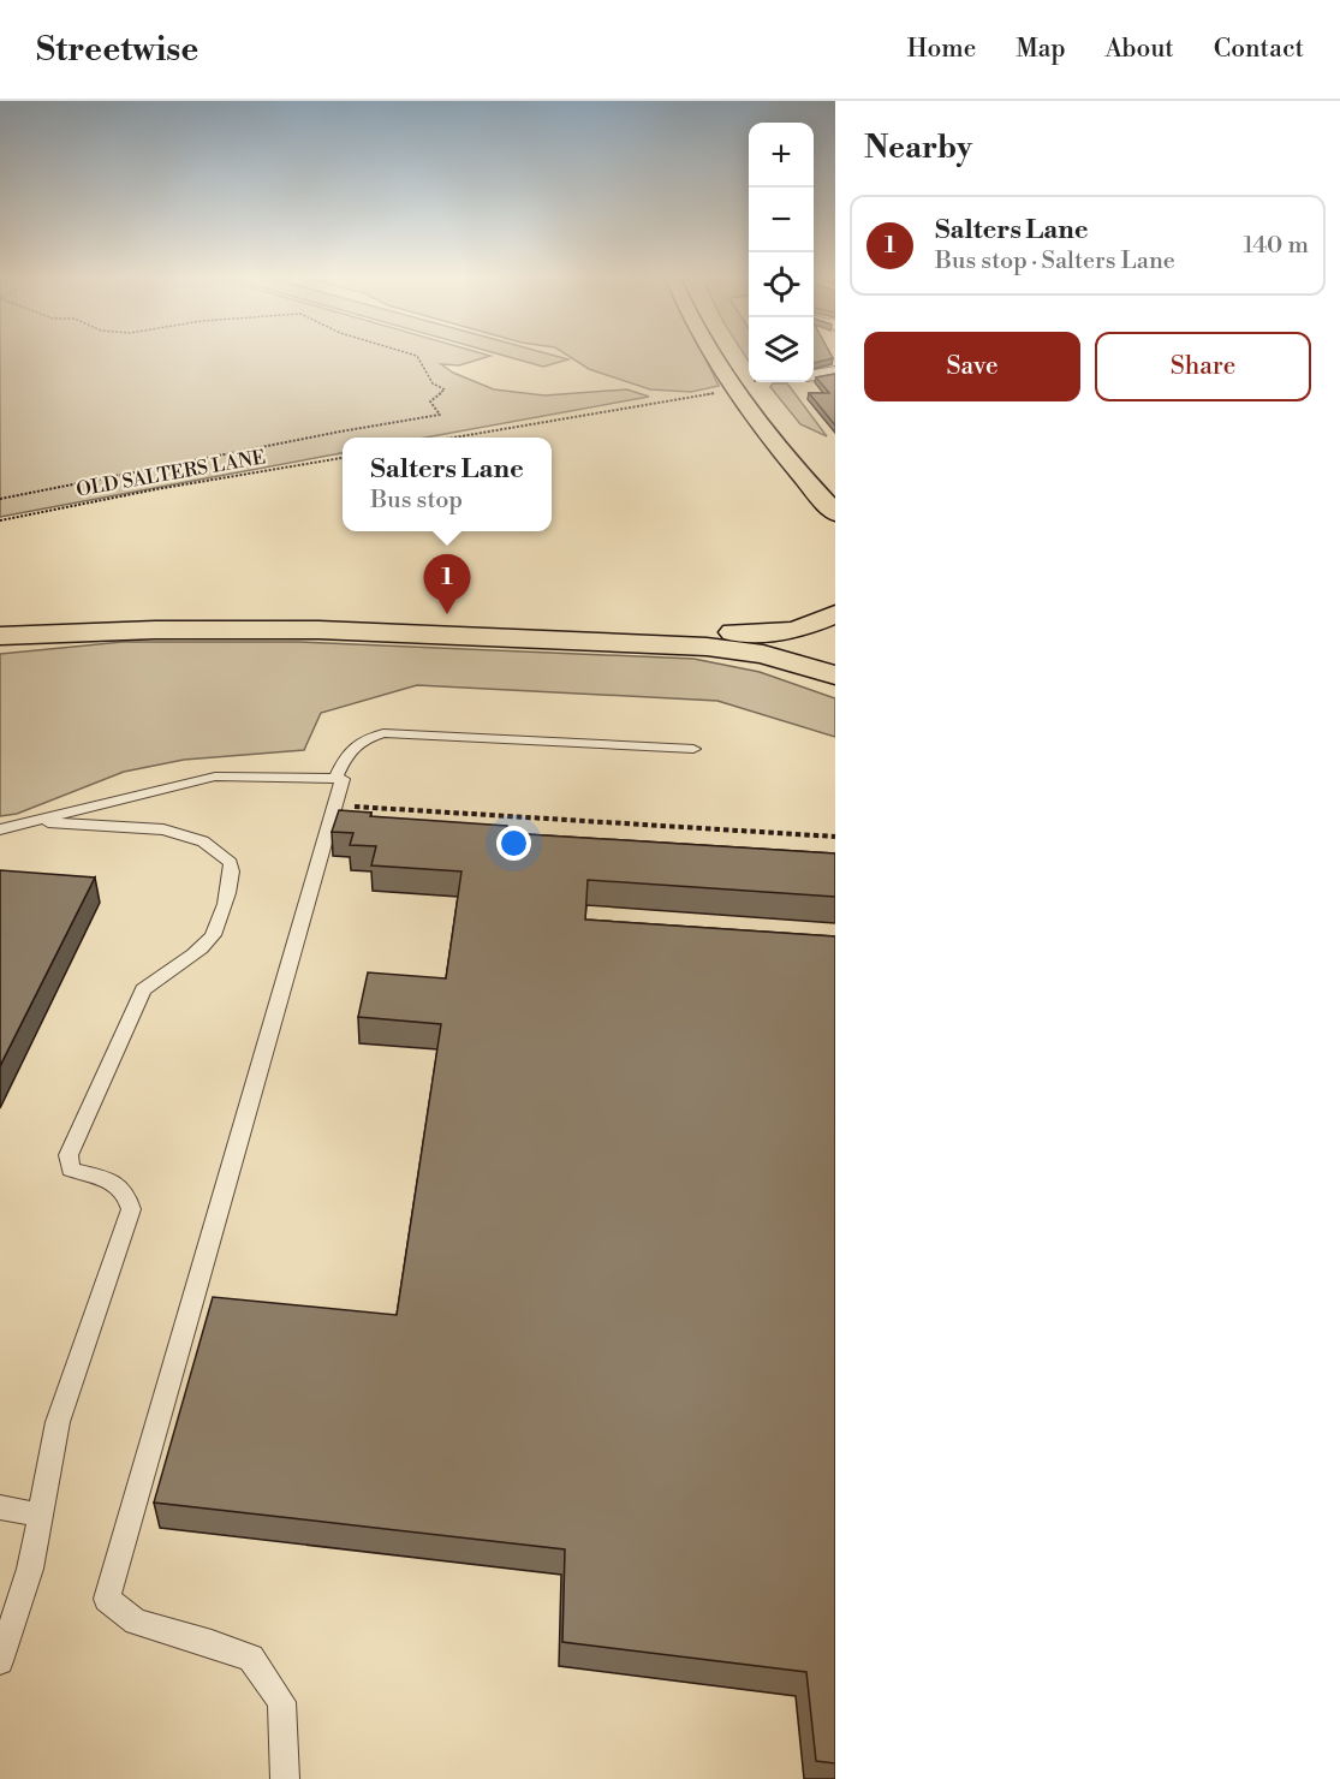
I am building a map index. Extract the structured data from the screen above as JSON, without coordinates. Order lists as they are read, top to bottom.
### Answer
{
  "streets": {
    "path": ["OLD SALTERS LANE"]
  },
  "page": {
    "header": "Streetwise",
    "nav": [
      "Home",
      "Map",
      "About",
      "Contact"
    ],
    "heading": "Nearby",
    "map_buttons": ["+", "−"],
    "list": [
      {
        "mark": "1",
        "name": "Salters Lane",
        "note": "Bus stop · Salters Lane",
        "value": "140 m"
      }
    ],
    "buttons": ["Save", "Share"],
    "popup": ["Salters Lane", "Bus stop"],
    "pins": "1"
  }
}
